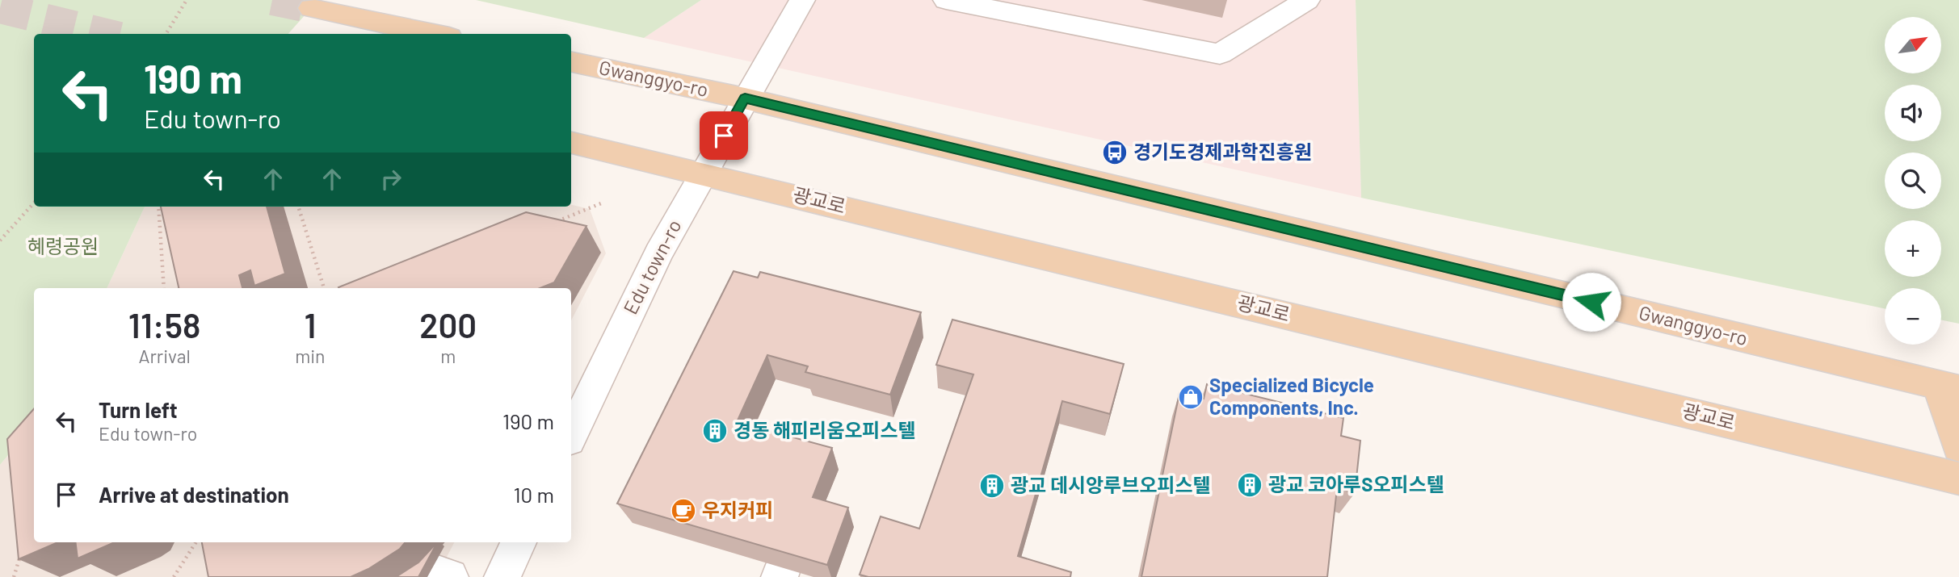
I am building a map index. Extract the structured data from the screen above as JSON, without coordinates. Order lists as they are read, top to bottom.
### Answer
{
  "streets": {
    "main road": ["Gwanggyo-ro", "광교로"],
    "street": ["Edu town-ro"]
  },
  "crossings": [
    ["Gwanggyo-ro", "Edu town-ro"],
    ["광교로", "Edu town-ro"]
  ],
  "parks": ["혜령공원"],
  "places": {
    "bus stop": ["경기도경제과학진흥원"],
    "shop": ["Specialized Bicycle Components, Inc."],
    "building": ["경동 해피리움오피스텔", "광교 코아루S오피스텔", "광교 데시앙루브오피스텔"],
    "cafe": ["우지커피"]
  },
  "north": "top right",
  "page": {
    "map_buttons": ["+", "−"],
    "turn": ["190 m", "Edu town-ro"],
    "eta": [
      "11:58",
      "Arrival",
      "1",
      "min",
      "200",
      "m"
    ],
    "list": [
      {
        "name": "Turn left",
        "note": "Edu town-ro",
        "value": "190 m"
      },
      {
        "name": "Arrive at destination",
        "value": "10 m"
      }
    ]
  }
}
